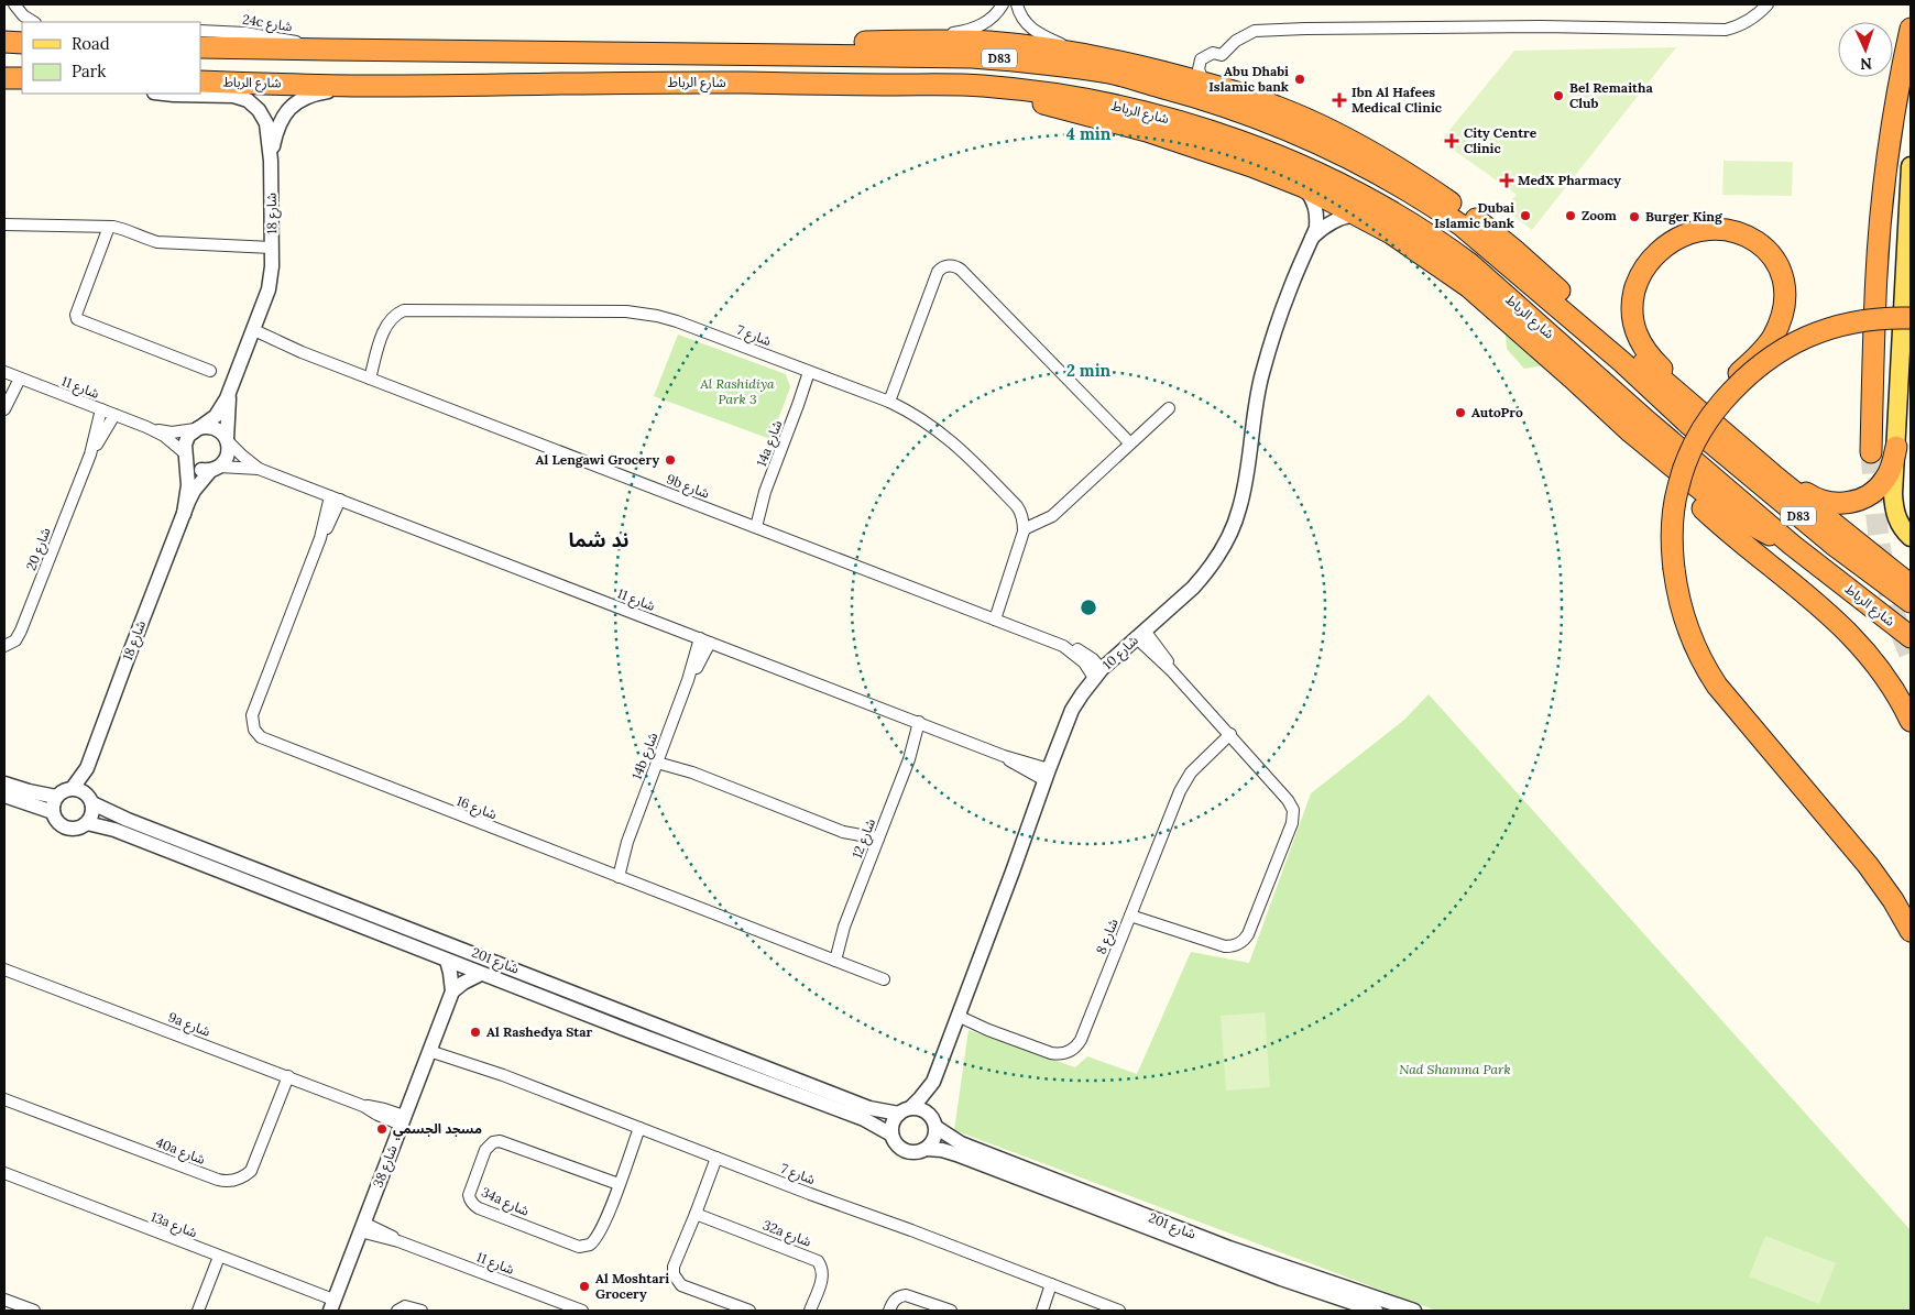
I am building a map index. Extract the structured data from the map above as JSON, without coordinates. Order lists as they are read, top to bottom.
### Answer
{
  "streets": {
    "highway": ["D83", "شارع الرباط"],
    "street": [
      "24c شارع",
      "شارع 18",
      "شارع 7",
      "شارع 11",
      "14a شارع",
      "9b شارع",
      "شارع 20",
      "شارع 10",
      "14b شارع",
      "شارع 16",
      "شارع 12",
      "شارع 8",
      "شارع 201",
      "9a شارع",
      "40a شارع",
      "شارع 38",
      "34a شارع",
      "13a شارع",
      "32a شارع"
    ]
  },
  "crossings": [
    ["24c شارع", "شارع الرباط"],
    ["شارع الرباط", "شارع 18"],
    ["شارع 18", "شارع 11"],
    ["شارع 18", "9b شارع"],
    ["شارع 18", "شارع 201"],
    ["شارع 7", "14a شارع"],
    ["شارع 7", "9b شارع"],
    ["شارع 7", "شارع 38"],
    ["شارع 7", "34a شارع"],
    ["شارع 11", "شارع 20"],
    ["شارع 11", "شارع 10"],
    ["شارع 11", "14b شارع"],
    ["شارع 11", "شارع 16"],
    ["شارع 11", "شارع 12"],
    ["شارع 11", "شارع 38"],
    ["14a شارع", "9b شارع"],
    ["9b شارع", "شارع 10"],
    ["شارع 10", "شارع 8"],
    ["شارع 10", "شارع 201"],
    ["14b شارع", "شارع 16"],
    ["شارع 16", "شارع 12"],
    ["9a شارع", "40a شارع"],
    ["9a شارع", "شارع 38"],
    ["شارع 38", "13a شارع"]
  ],
  "districts": ["ند شما"],
  "parks": ["Al Rashidiya Park 3", "Nad Shamma Park"],
  "places": {
    "other": [
      "Abu Dhabi Islamic bank",
      "Bel Remaitha Club",
      "Dubai Islamic bank",
      "Zoom",
      "Burger King",
      "AutoPro",
      "Al Lengawi Grocery",
      "Al Rashedya Star",
      "مسجد الجسمي",
      "Al Moshtari Grocery"
    ],
    "health": ["Ibn Al Hafees Medical Clinic", "City Centre Clinic", "MedX Pharmacy"]
  },
  "legend": ["Road", "Park"],
  "north": "bottom",
  "rings": ["4 min", "2 min"]
}
